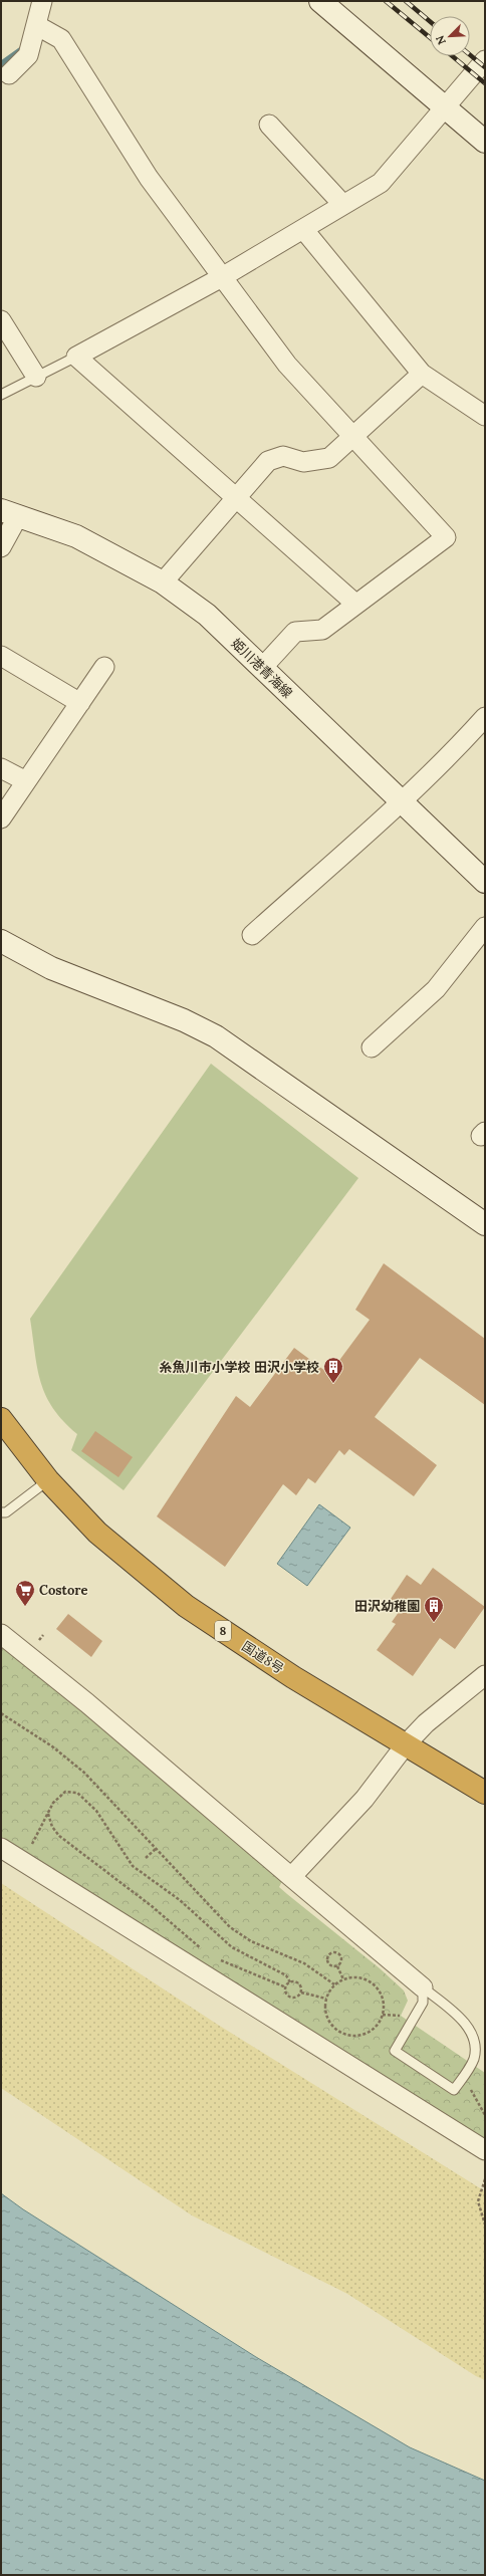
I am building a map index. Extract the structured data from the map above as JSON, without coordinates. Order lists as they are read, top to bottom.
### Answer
{
  "streets": {
    "highway": ["8", "国道8号"],
    "street": ["姫川港青海線"]
  },
  "places": {
    "building": ["糸魚川市小学校 田沢小学校", "田沢幼稚園"],
    "supermarket": ["Costore"]
  },
  "north": "bottom left"
}
